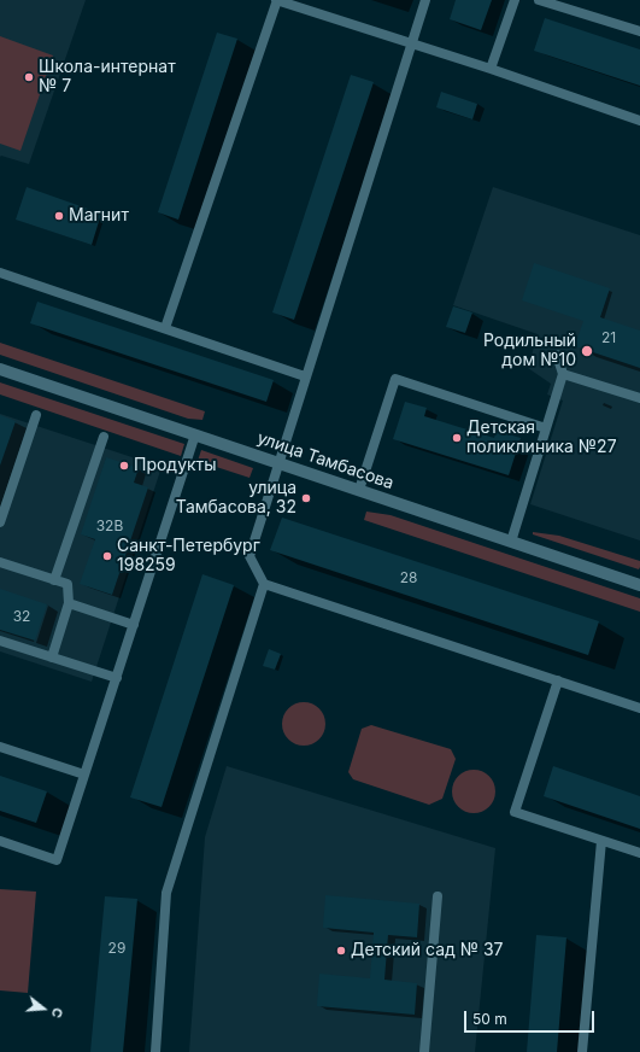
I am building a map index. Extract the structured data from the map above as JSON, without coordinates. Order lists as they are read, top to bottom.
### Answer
{
  "streets": {
    "street": ["улица Тамбасова"]
  },
  "places": [
    "Школа-интернат № 7",
    "Магнит",
    "Родильный дом №10",
    "Детская поликлиника №27",
    "Продукты",
    "улица Тамбасова, 32",
    "Санкт-Петербург 198259",
    "Детский сад № 37"
  ],
  "house_numbers": [
    "21",
    "32В",
    "28",
    "32",
    "29"
  ],
  "scale_bar": "50 m",
  "north": "right"
}
